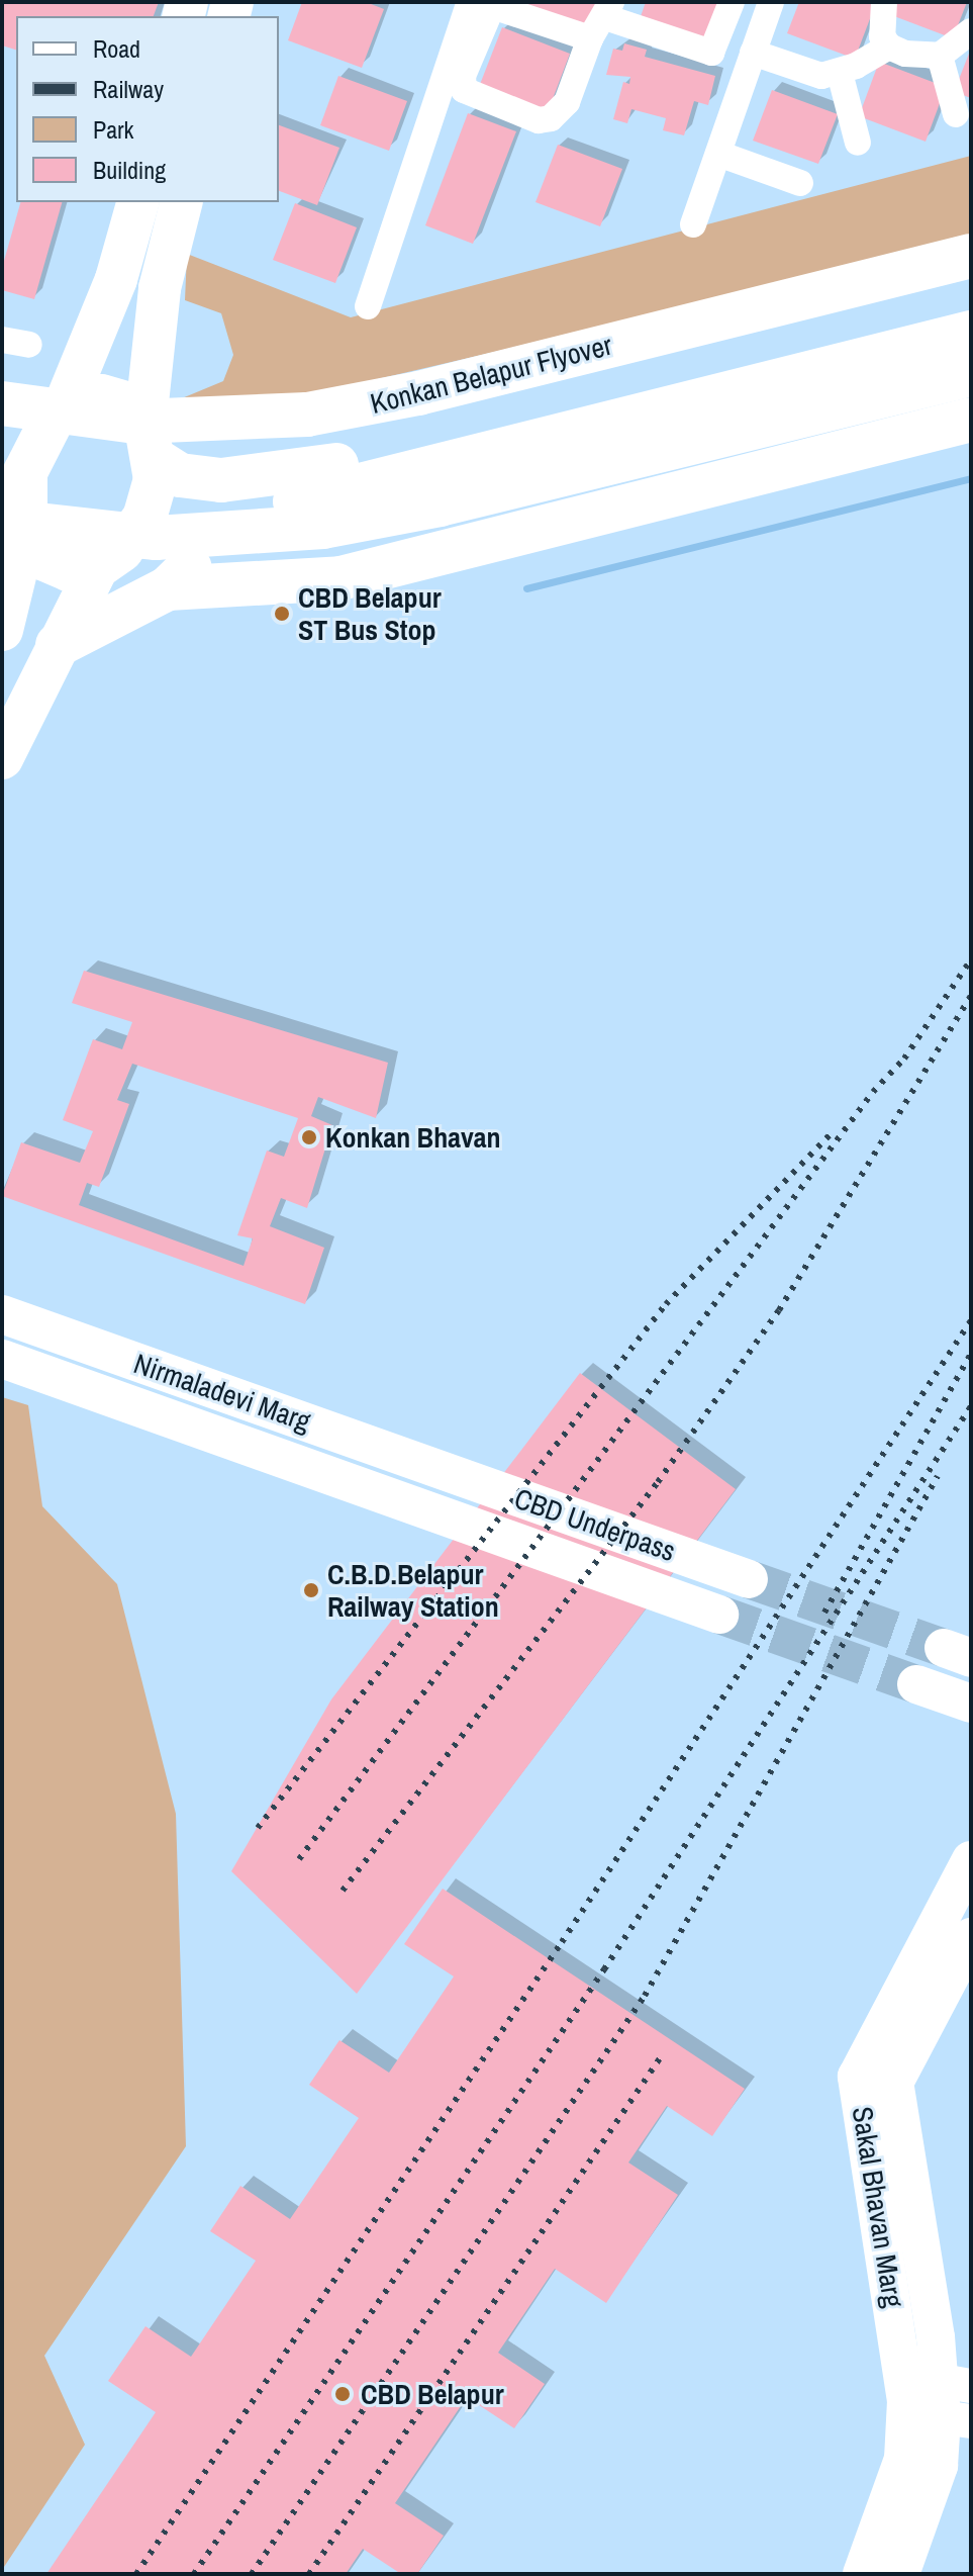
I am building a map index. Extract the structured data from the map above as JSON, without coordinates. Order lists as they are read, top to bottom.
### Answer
{
  "streets": {
    "highway": ["Konkan Belapur Flyover"],
    "main road": ["Nirmaladevi Marg", "CBD Underpass", "Sakal Bhavan Marg"]
  },
  "crossings": [
    ["Nirmaladevi Marg", "CBD Underpass"]
  ],
  "places": [
    "CBD Belapur ST Bus Stop",
    "Konkan Bhavan",
    "C.B.D.Belapur Railway Station",
    "CBD Belapur"
  ],
  "legend": [
    "Road",
    "Railway",
    "Park",
    "Building"
  ]
}
